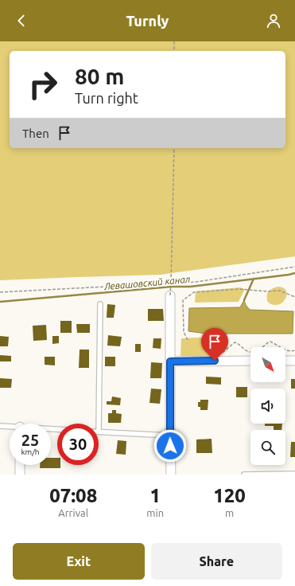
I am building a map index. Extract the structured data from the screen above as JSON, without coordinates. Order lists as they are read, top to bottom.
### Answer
{
  "water": ["Левашовский канал"],
  "north": "bottom right",
  "page": {
    "header": "Turnly",
    "turn": ["80 m", "Turn right"],
    "then": "Then",
    "speed": "25 km/h",
    "limit": "30",
    "eta": [
      "07:08",
      "Arrival",
      "1",
      "min",
      "120",
      "m"
    ],
    "buttons": ["Exit", "Share"]
  }
}
